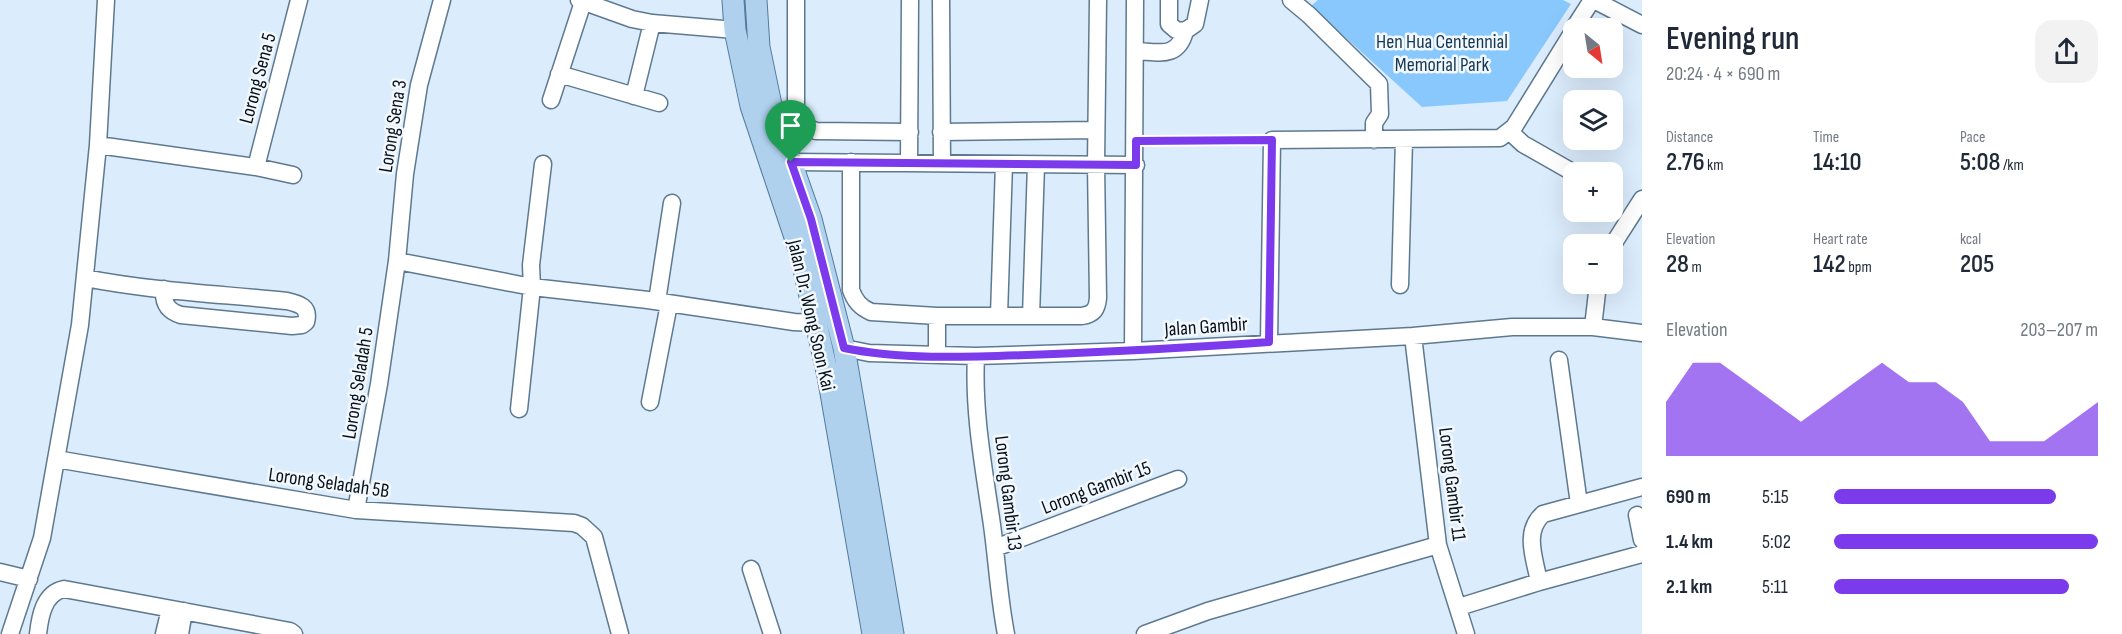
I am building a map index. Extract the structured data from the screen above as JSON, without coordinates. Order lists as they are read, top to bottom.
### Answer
{
  "streets": {
    "main road": ["Jalan Dr. Wong Soon Kai"],
    "street": [
      "Lorong Sena 5",
      "Lorong Sena 3",
      "Jalan Gambir",
      "Lorong Seladah 5",
      "Lorong Seladah 5B",
      "Lorong Gambir 11",
      "Lorong Gambir 15",
      "Lorong Gambir 13"
    ]
  },
  "crossings": [
    ["Lorong Sena 3", "Lorong Seladah 5"],
    ["Jalan Dr. Wong Soon Kai", "Jalan Gambir"],
    ["Jalan Gambir", "Lorong Gambir 11"],
    ["Jalan Gambir", "Lorong Gambir 13"],
    ["Lorong Seladah 5", "Lorong Seladah 5B"],
    ["Lorong Gambir 15", "Lorong Gambir 13"]
  ],
  "parks": ["Hen Hua Centennial Memorial Park"],
  "north": "bottom right",
  "page": {
    "heading": ["Evening run", "20:24 · 4 × 690 m"],
    "map_buttons": ["+", "−"],
    "stats": [
      ["Distance", "2.76 km"],
      ["Time", "14:10"],
      ["Pace", "5:08 /km"],
      ["Elevation", "28 m"],
      ["Heart rate", "142 bpm"],
      ["kcal", "205"]
    ],
    "chart": ["Elevation", "203–207 m"],
    "list": [
      {
        "name": "690 m",
        "note": "5:15"
      },
      {
        "name": "1.4 km",
        "note": "5:02"
      },
      {
        "name": "2.1 km",
        "note": "5:11"
      }
    ]
  }
}
